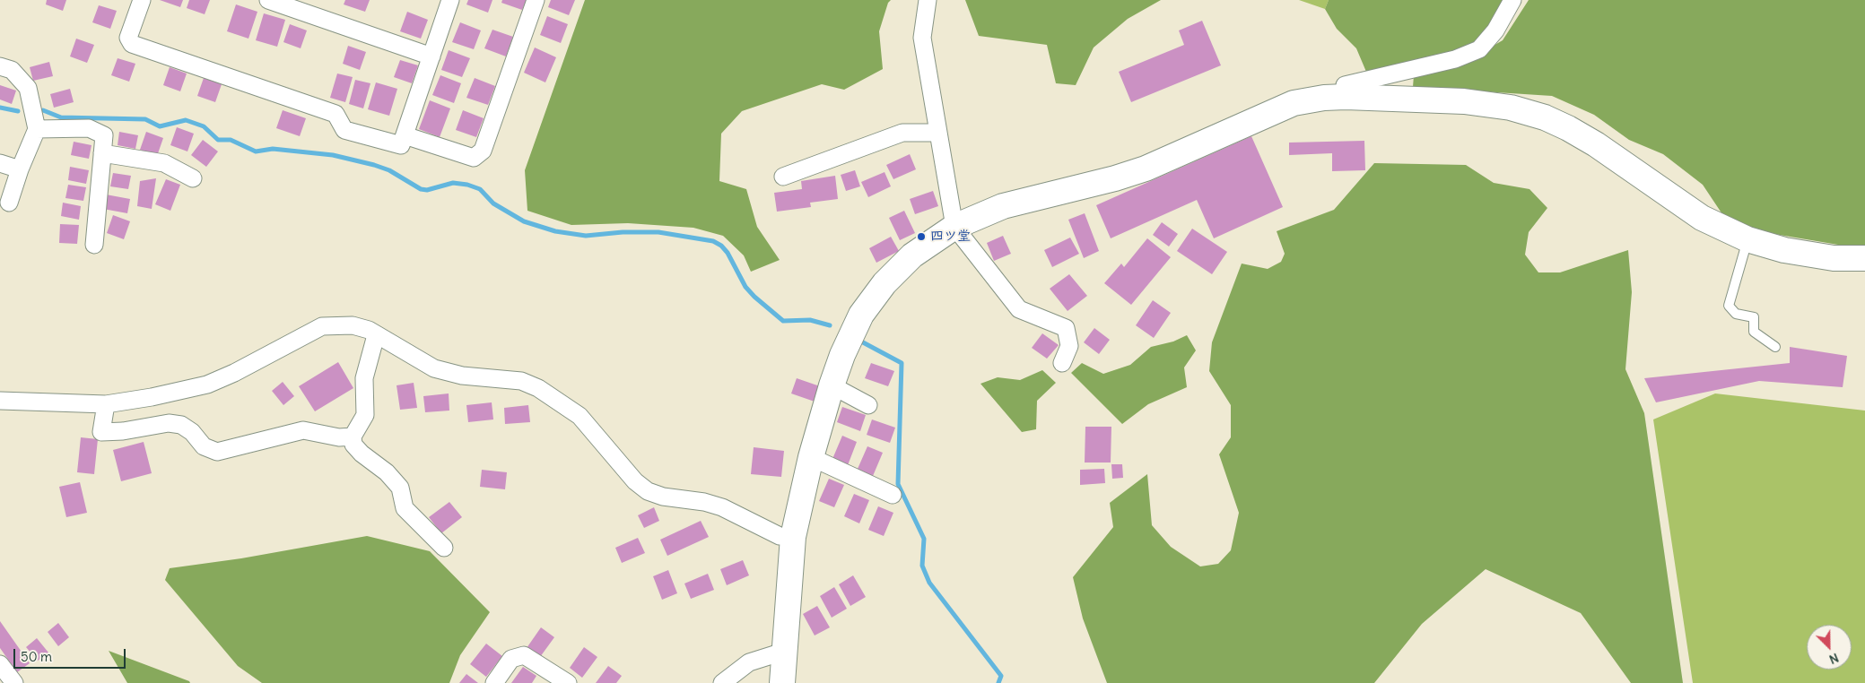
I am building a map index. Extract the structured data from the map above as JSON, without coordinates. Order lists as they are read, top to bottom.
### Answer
{
  "places": ["四ツ堂"],
  "scale_bar": "50 m",
  "north": "bottom right"
}
